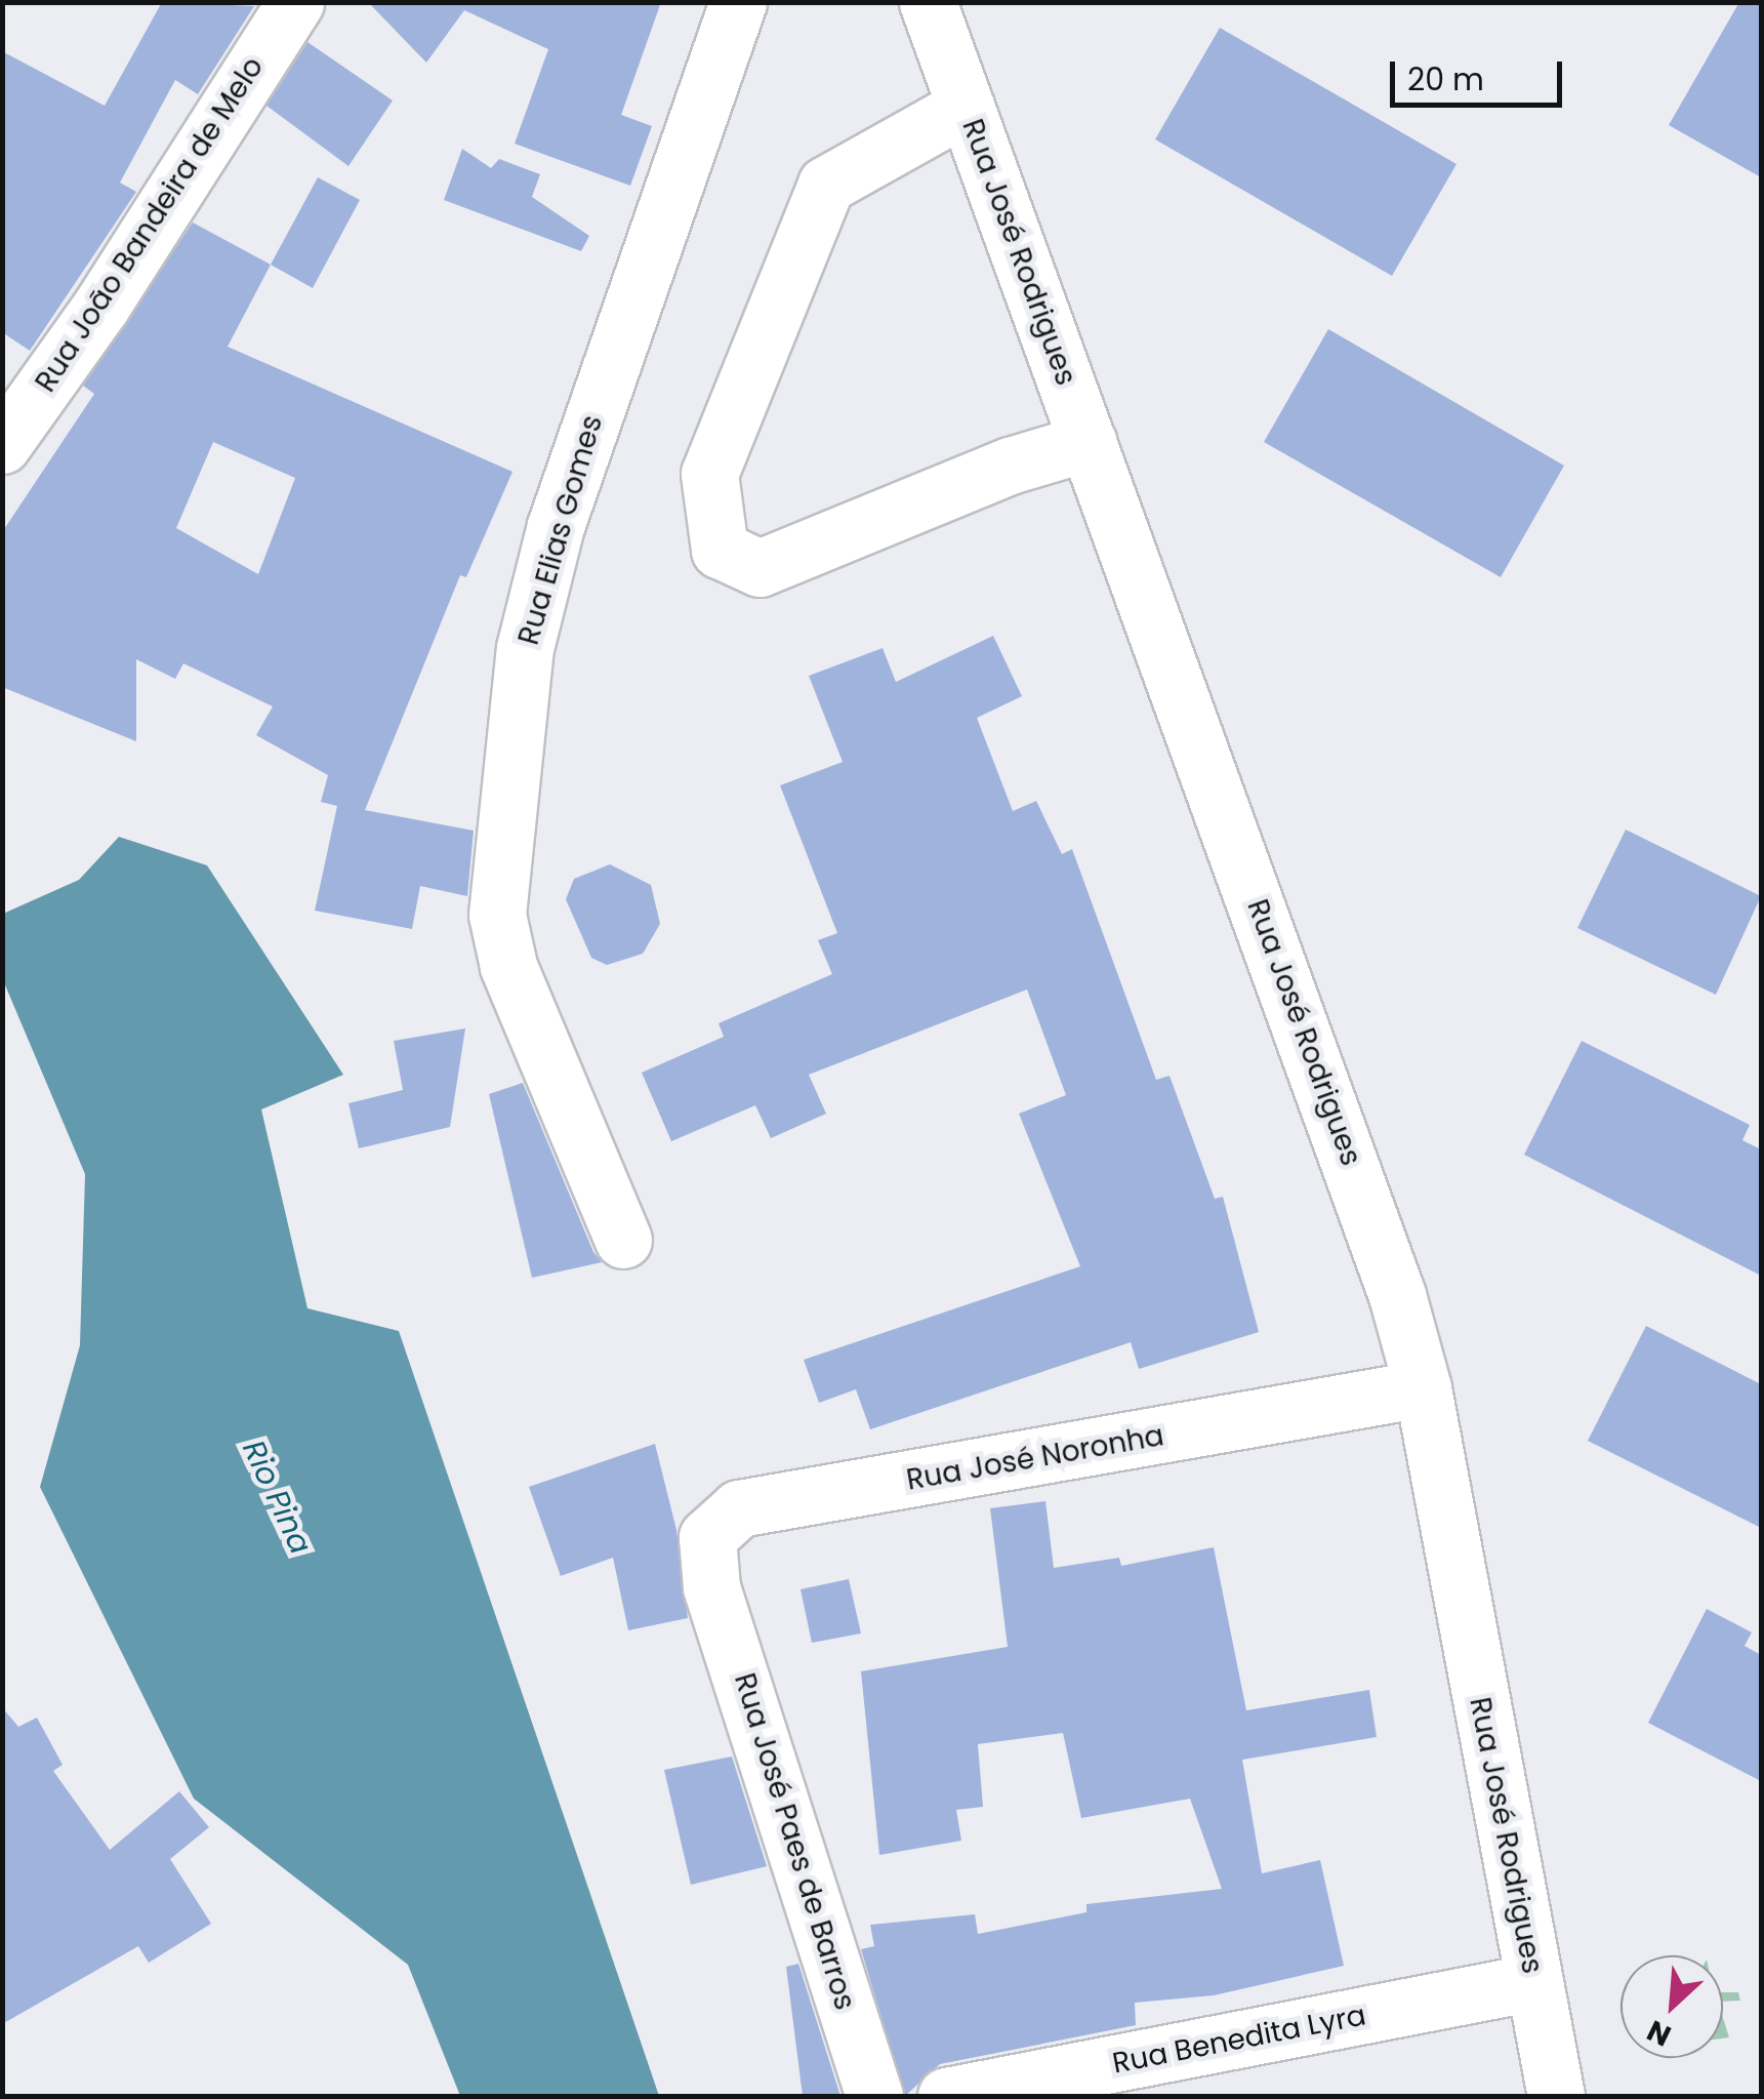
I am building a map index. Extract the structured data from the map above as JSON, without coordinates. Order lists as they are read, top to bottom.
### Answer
{
  "streets": {
    "street": [
      "Rua João Bandeira de Melo",
      "Rua José Rodrigues",
      "Rua Elias Gomes",
      "Rua José Noronha",
      "Rua José Paes de Barros",
      "Rua Benedita Lyra"
    ]
  },
  "crossings": [
    ["Rua José Rodrigues", "Rua José Noronha"],
    ["Rua José Rodrigues", "Rua Benedita Lyra"],
    ["Rua José Noronha", "Rua José Paes de Barros"]
  ],
  "water": ["Rio Pina"],
  "scale_bar": "20 m",
  "north": "bottom left"
}
